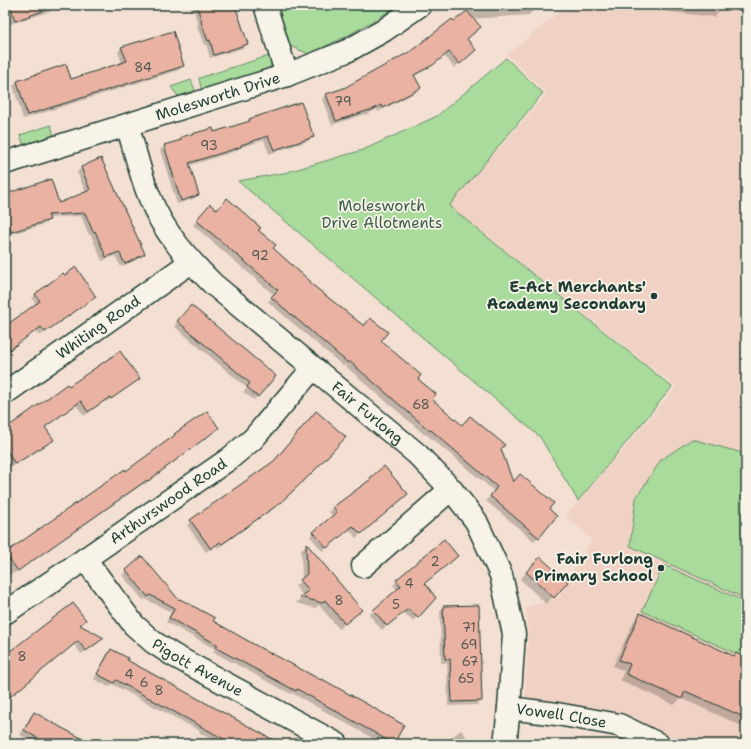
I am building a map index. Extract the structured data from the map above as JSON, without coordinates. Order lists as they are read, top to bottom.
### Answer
{
  "streets": {
    "street": [
      "Molesworth Drive",
      "Whiting Road",
      "Fair Furlong",
      "Arthurswood Road",
      "Pigott Avenue",
      "Vowell Close"
    ]
  },
  "crossings": [
    ["Molesworth Drive", "Fair Furlong"],
    ["Whiting Road", "Fair Furlong"],
    ["Fair Furlong", "Arthurswood Road"],
    ["Fair Furlong", "Vowell Close"],
    ["Arthurswood Road", "Pigott Avenue"]
  ],
  "parks": ["Molesworth Drive Allotments"],
  "places": ["E-Act Merchants' Academy Secondary", "Fair Furlong Primary School"],
  "house_numbers": [
    "84",
    "79",
    "93",
    "92",
    "68",
    "2",
    "4",
    "8",
    "5",
    "71",
    "69",
    "8",
    "67",
    "4",
    "65",
    "6",
    "8"
  ]
}
